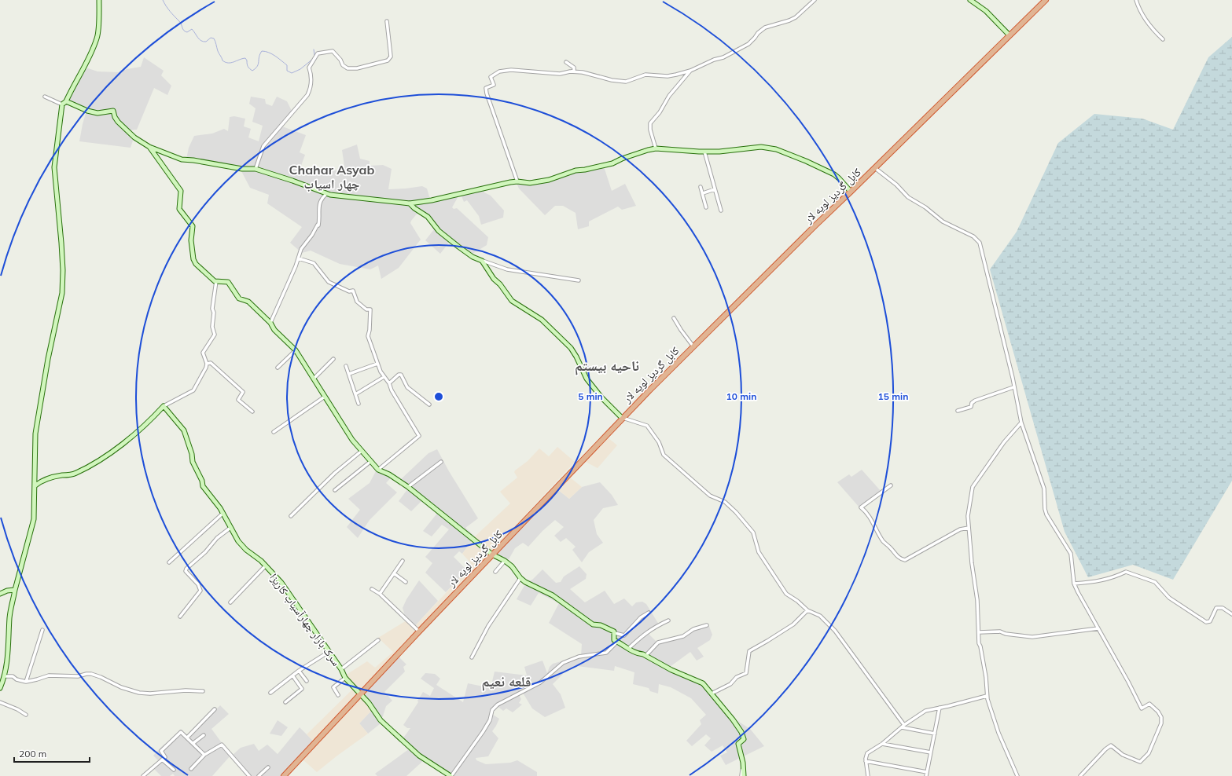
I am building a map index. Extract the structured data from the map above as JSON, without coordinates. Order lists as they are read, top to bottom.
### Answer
{
  "streets": {
    "highway": ["کابل گردیز لویه لار"],
    "street": ["سرک بازار چهارآسیاب کاریزا"]
  },
  "crossings": [
    ["کابل گردیز لویه لار", "سرک بازار چهارآسیاب کاریزا"]
  ],
  "districts": ["Chahar Asyab چهار اسیاب", "ناحیه بیستم", "قلعه نعيم"],
  "scale_bar": "200 m",
  "rings": ["5 min", "10 min", "15 min"]
}
